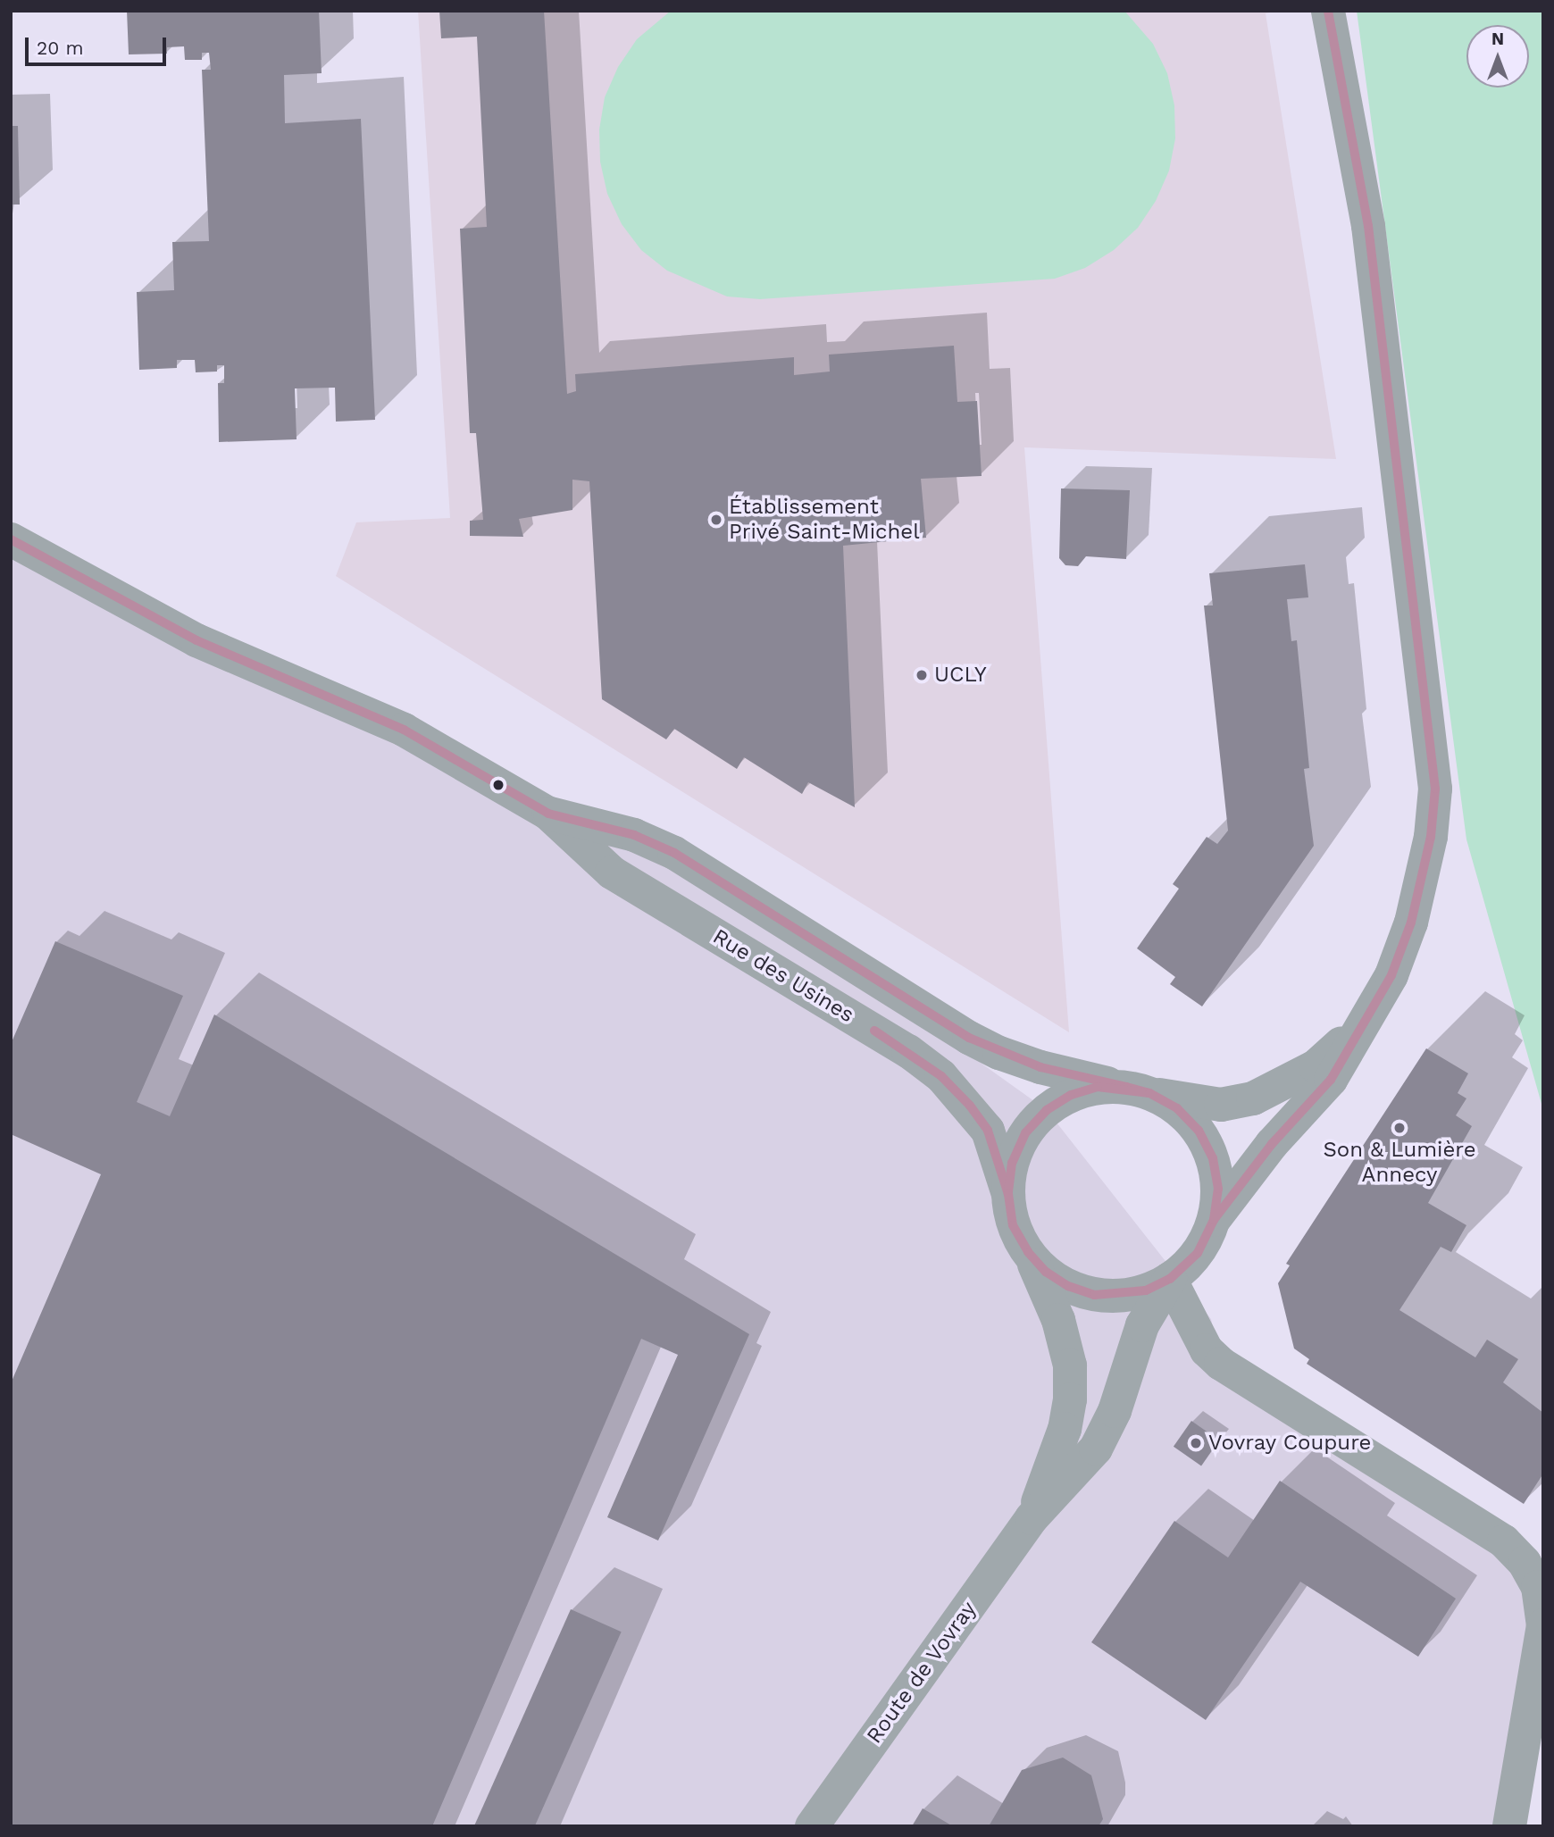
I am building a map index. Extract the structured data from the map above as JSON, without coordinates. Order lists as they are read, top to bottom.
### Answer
{
  "streets": {
    "street": ["Rue des Usines", "Route de Vovray"]
  },
  "crossings": [
    ["Rue des Usines", "Route de Vovray"]
  ],
  "places": [
    "Établissement Privé Saint-Michel",
    "UCLY",
    "Son & Lumière Annecy",
    "Vovray Coupure"
  ],
  "scale_bar": "20 m",
  "north": "top"
}
